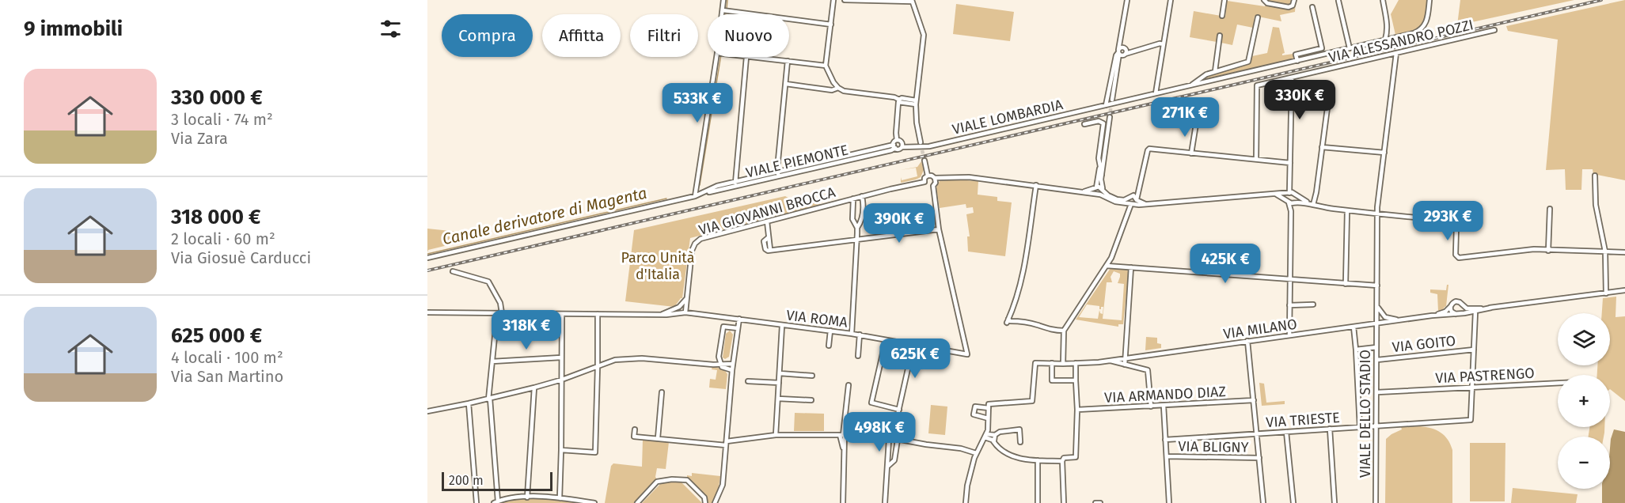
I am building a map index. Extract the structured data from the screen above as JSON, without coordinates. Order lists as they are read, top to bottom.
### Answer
{
  "streets": {
    "street": [
      "VIA ALESSANDRO POZZI",
      "VIALE LOMBARDIA",
      "VIALE PIEMONTE",
      "VIA GIOVANNI BROCCA",
      "VIA ROMA",
      "VIA MILANO",
      "VIA GOITO",
      "VIA PASTRENGO",
      "VIA ARMANDO DIAZ",
      "VIALE DELLO STADIO",
      "VIA TRIESTE",
      "VIA BLIGNY"
    ]
  },
  "crossings": [
    ["VIA ALESSANDRO POZZI", "VIALE DELLO STADIO"],
    ["VIALE LOMBARDIA", "VIALE PIEMONTE"],
    ["VIA GIOVANNI BROCCA", "VIA ROMA"],
    ["VIA MILANO", "VIALE DELLO STADIO"],
    ["VIA GOITO", "VIALE DELLO STADIO"],
    ["VIA PASTRENGO", "VIALE DELLO STADIO"],
    ["VIA PASTRENGO", "VIA TRIESTE"],
    ["VIALE DELLO STADIO", "VIA TRIESTE"]
  ],
  "water": ["Canale derivatore di Magenta"],
  "parks": ["Parco Unità d'Italia"],
  "scale_bar": "200 m",
  "page": {
    "heading": "9 immobili",
    "chip": [
      "Compra",
      "Affitta",
      "Filtri",
      "Nuovo"
    ],
    "list": [
      {
        "name": "330 000 €",
        "note": "3 locali · 74 m² · Via Zara"
      },
      {
        "name": "318 000 €",
        "note": "2 locali · 60 m² · Via Giosuè Carducci"
      },
      {
        "name": "625 000 €",
        "note": "4 locali · 100 m² · Via San Martino"
      }
    ],
    "price": [
      "330K €",
      "533K €",
      "271K €",
      "293K €",
      "390K €",
      "425K €",
      "318K €",
      "625K €",
      "498K €"
    ],
    "map_buttons": ["+", "−"],
    "scale": "200 m"
  }
}
